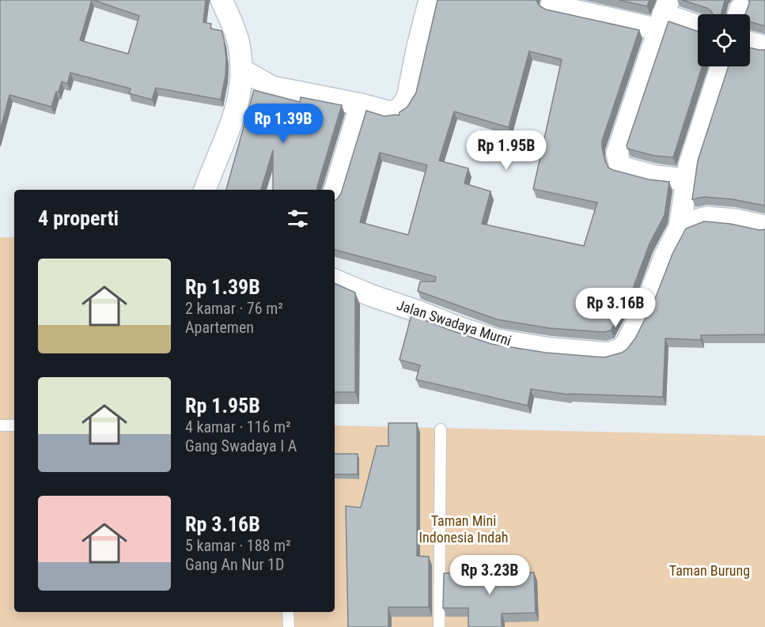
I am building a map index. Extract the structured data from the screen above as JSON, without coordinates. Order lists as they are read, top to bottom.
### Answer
{
  "streets": {
    "street": ["Jalan Swadaya Murni"]
  },
  "parks": ["Taman Mini Indonesia Indah", "Taman Burung"],
  "page": {
    "price": [
      "Rp 1.39B",
      "Rp 1.95B",
      "Rp 3.16B",
      "Rp 3.23B"
    ],
    "heading": "4 properti",
    "list": [
      {
        "name": "Rp 1.39B",
        "note": "2 kamar · 76 m² · Apartemen"
      },
      {
        "name": "Rp 1.95B",
        "note": "4 kamar · 116 m² · Gang Swadaya I A"
      },
      {
        "name": "Rp 3.16B",
        "note": "5 kamar · 188 m² · Gang An Nur 1D"
      }
    ]
  }
}
